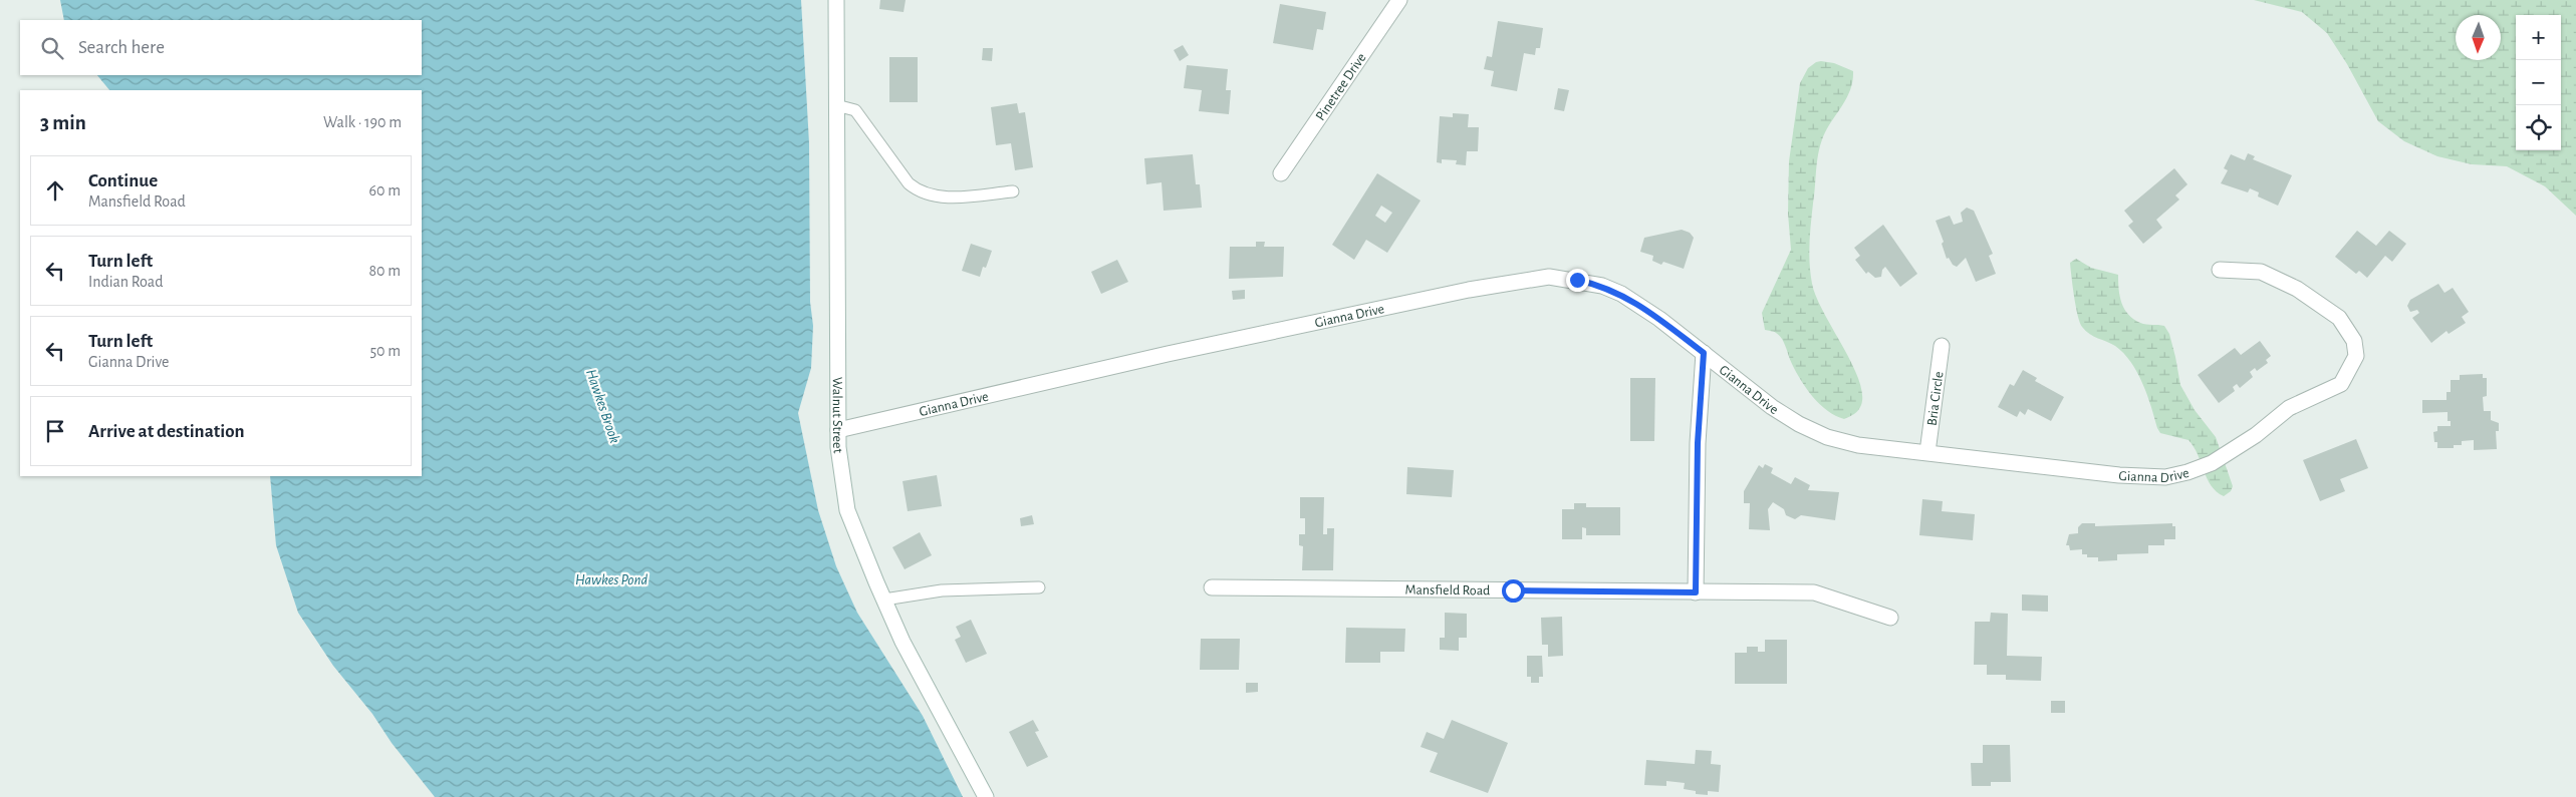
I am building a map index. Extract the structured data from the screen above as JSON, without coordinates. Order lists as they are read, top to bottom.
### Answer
{
  "streets": {
    "street": [
      "Pinetree Drive",
      "Gianna Drive",
      "Bria Circle",
      "Walnut Street",
      "Mansfield Road"
    ]
  },
  "crossings": [
    ["Gianna Drive", "Bria Circle"],
    ["Gianna Drive", "Walnut Street"]
  ],
  "water": ["Hawkes Brook", "Hawkes Pond"],
  "north": "bottom",
  "page": {
    "map_buttons": ["+", "−"],
    "search": "Search here",
    "heading": ["3 min", "Walk · 190 m"],
    "list": [
      ["Continue", "Mansfield Road", "60 m"],
      ["Turn left", "Indian Road", "80 m"],
      ["Turn left", "Gianna Drive", "50 m"],
      "Arrive at destination"
    ]
  }
}
